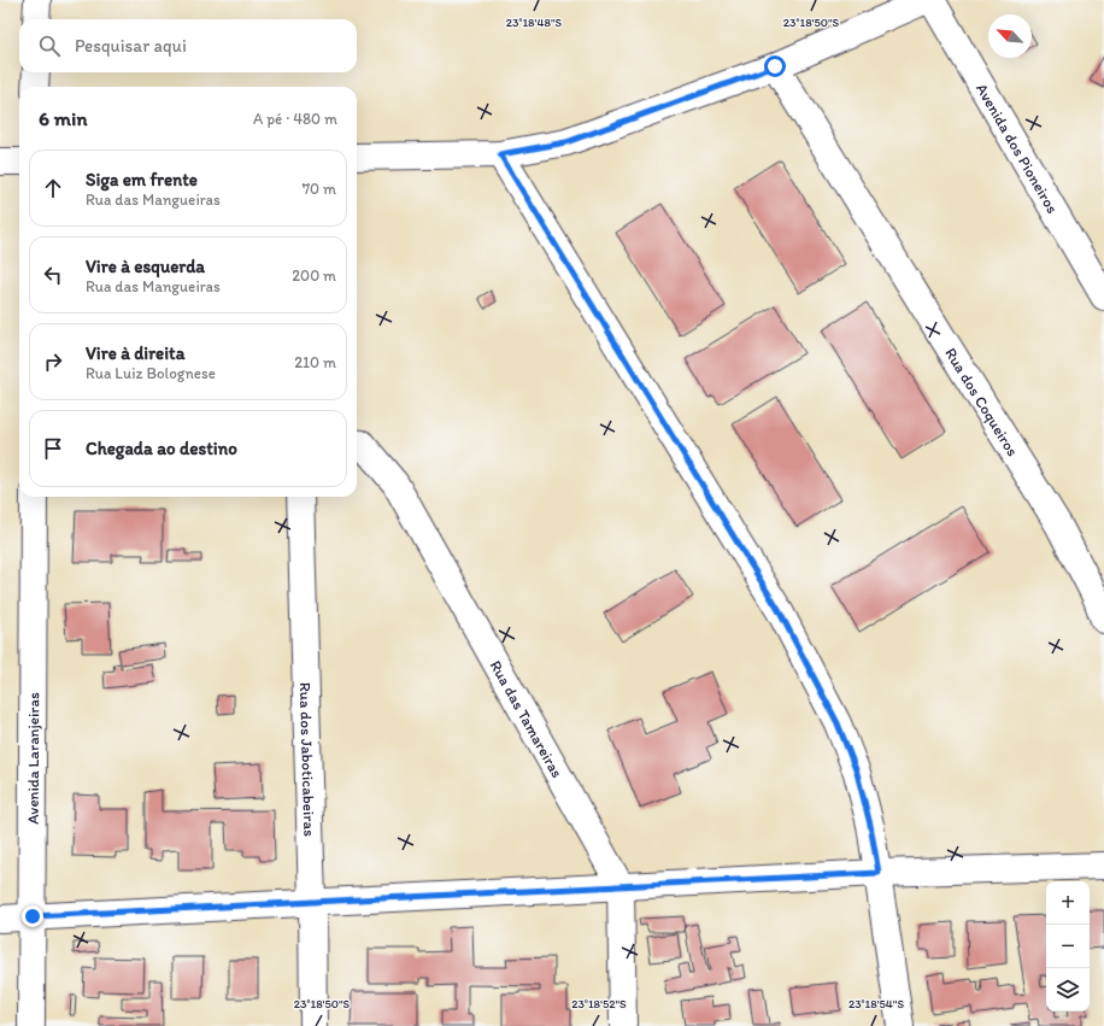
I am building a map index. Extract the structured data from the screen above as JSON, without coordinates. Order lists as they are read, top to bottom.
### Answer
{
  "streets": {
    "street": [
      "Avenida dos Pioneiros",
      "Rua dos Coqueiros",
      "Rua das Tamareiras",
      "Rua dos Jaboticabeiras",
      "Avenida Laranjeiras"
    ]
  },
  "north": "top left",
  "page": {
    "search": "Pesquisar aqui",
    "heading": ["6 min", "A pé · 480 m"],
    "list": [
      ["Siga em frente", "Rua das Mangueiras", "70 m"],
      ["Vire à esquerda", "Rua das Mangueiras", "200 m"],
      ["Vire à direita", "Rua Luiz Bolognese", "210 m"],
      "Chegada ao destino"
    ],
    "map_buttons": ["+", "−"]
  },
  "coordinates": [
    "23°18'48\"S",
    "23°18'50\"S",
    "23°18'52\"S",
    "23°18'54\"S"
  ]
}
